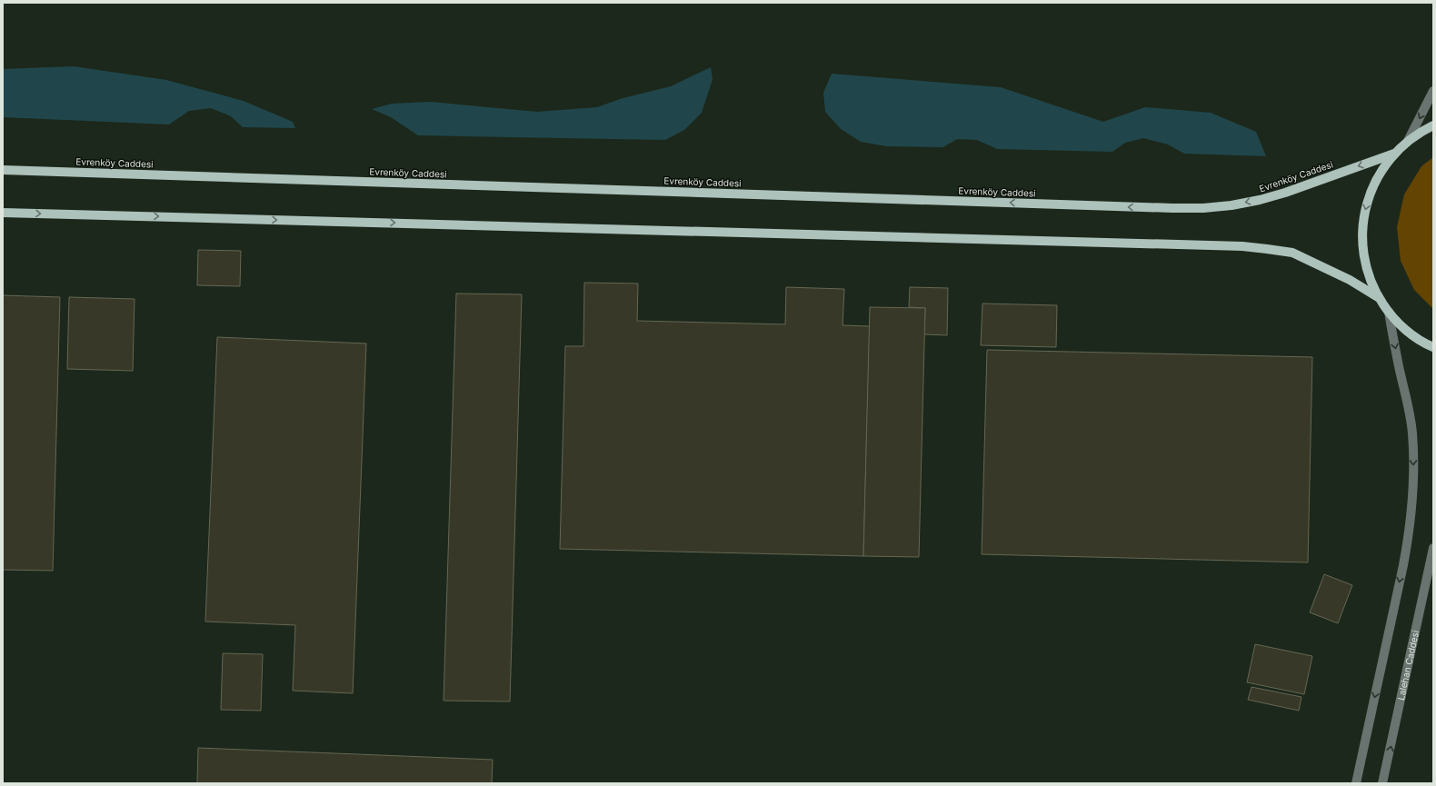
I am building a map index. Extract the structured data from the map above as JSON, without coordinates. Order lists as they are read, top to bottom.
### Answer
{
  "streets": {
    "main road": ["Evrenköy Caddesi"],
    "street": ["Lalehan Caddesi"]
  }
}
